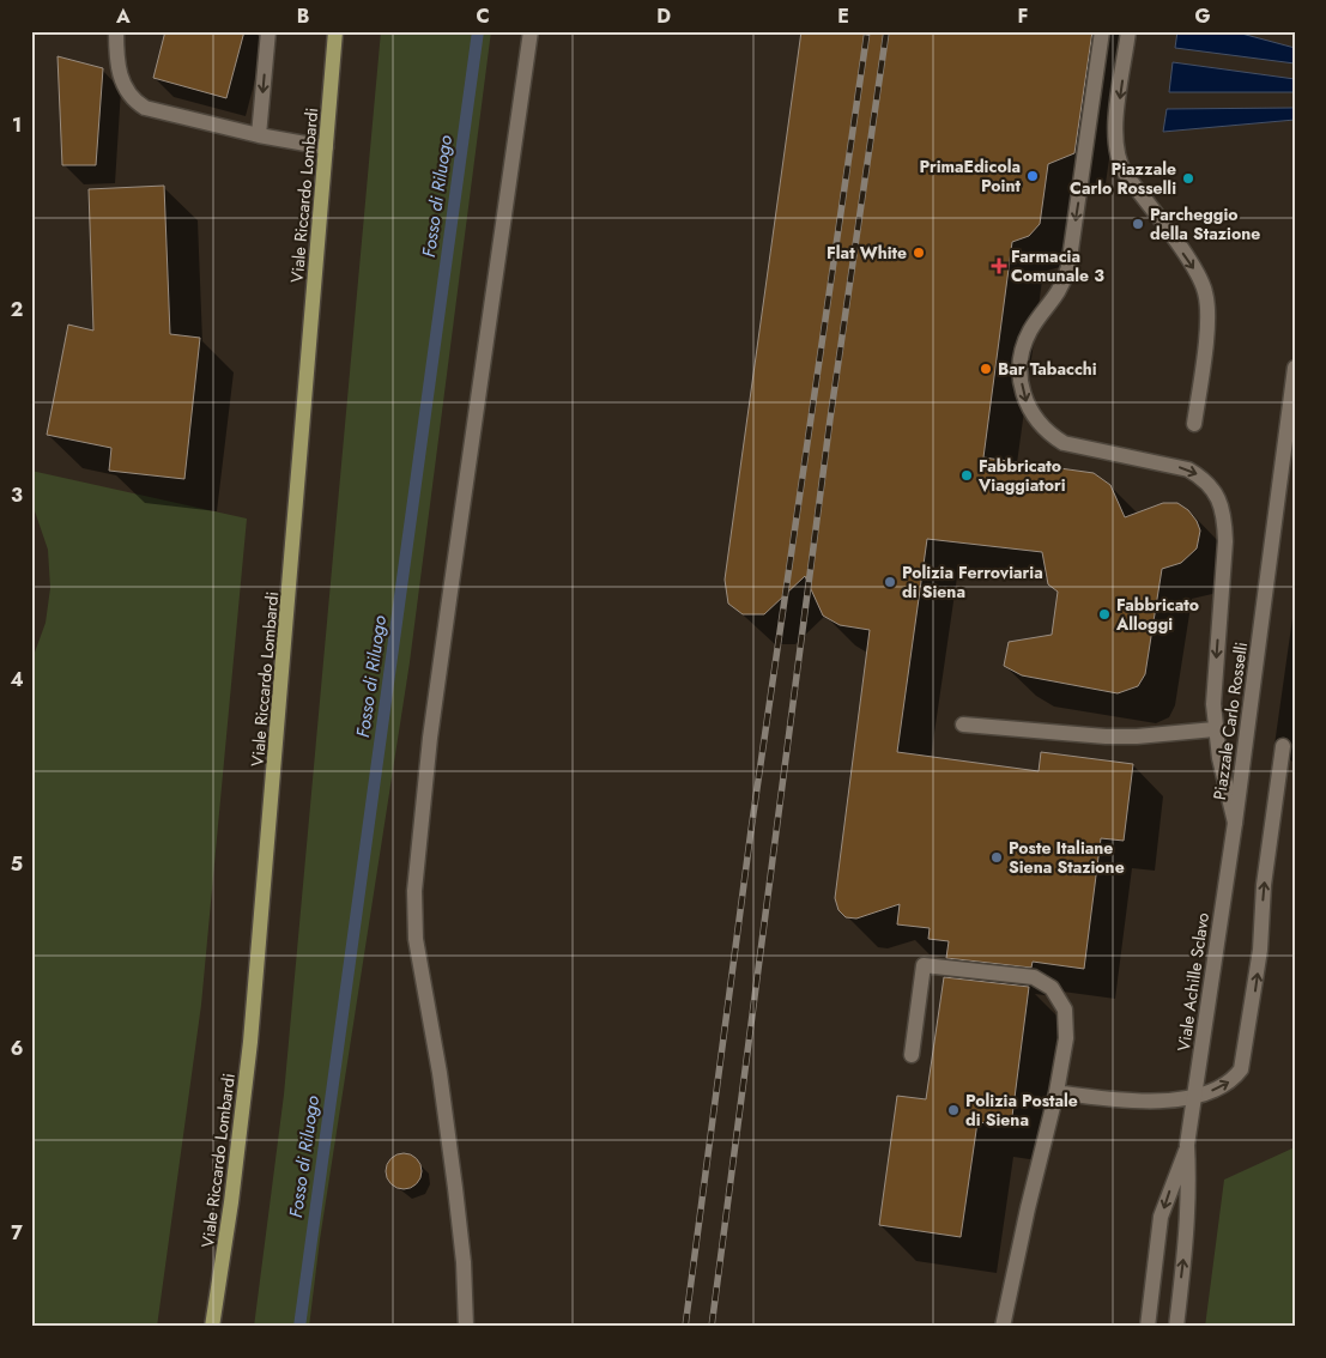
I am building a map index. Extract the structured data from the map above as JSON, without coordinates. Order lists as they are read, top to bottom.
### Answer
{
  "streets": {
    "main road": ["Viale Riccardo Lombardi"],
    "street": ["Piazzale Carlo Rosselli", "Viale Achille Sclavo"]
  },
  "crossings": [
    ["Piazzale Carlo Rosselli", "Viale Achille Sclavo"]
  ],
  "water": ["Fosso di Riluogo"],
  "places": {
    "other": [
      "PrimaEdicola Point",
      "Piazzale Carlo Rosselli",
      "Parcheggio della Stazione",
      "Flat White",
      "Bar Tabacchi",
      "Fabbricato Viaggiatori",
      "Polizia Ferroviaria di Siena",
      "Fabbricato Alloggi",
      "Poste Italiane Siena Stazione",
      "Polizia Postale di Siena"
    ],
    "health": ["Farmacia Comunale 3"]
  },
  "grid": {
    "columns": [
      "A",
      "B",
      "C",
      "D",
      "E",
      "F",
      "G"
    ],
    "rows": [
      "1",
      "2",
      "3",
      "4",
      "5",
      "6",
      "7"
    ]
  }
}
